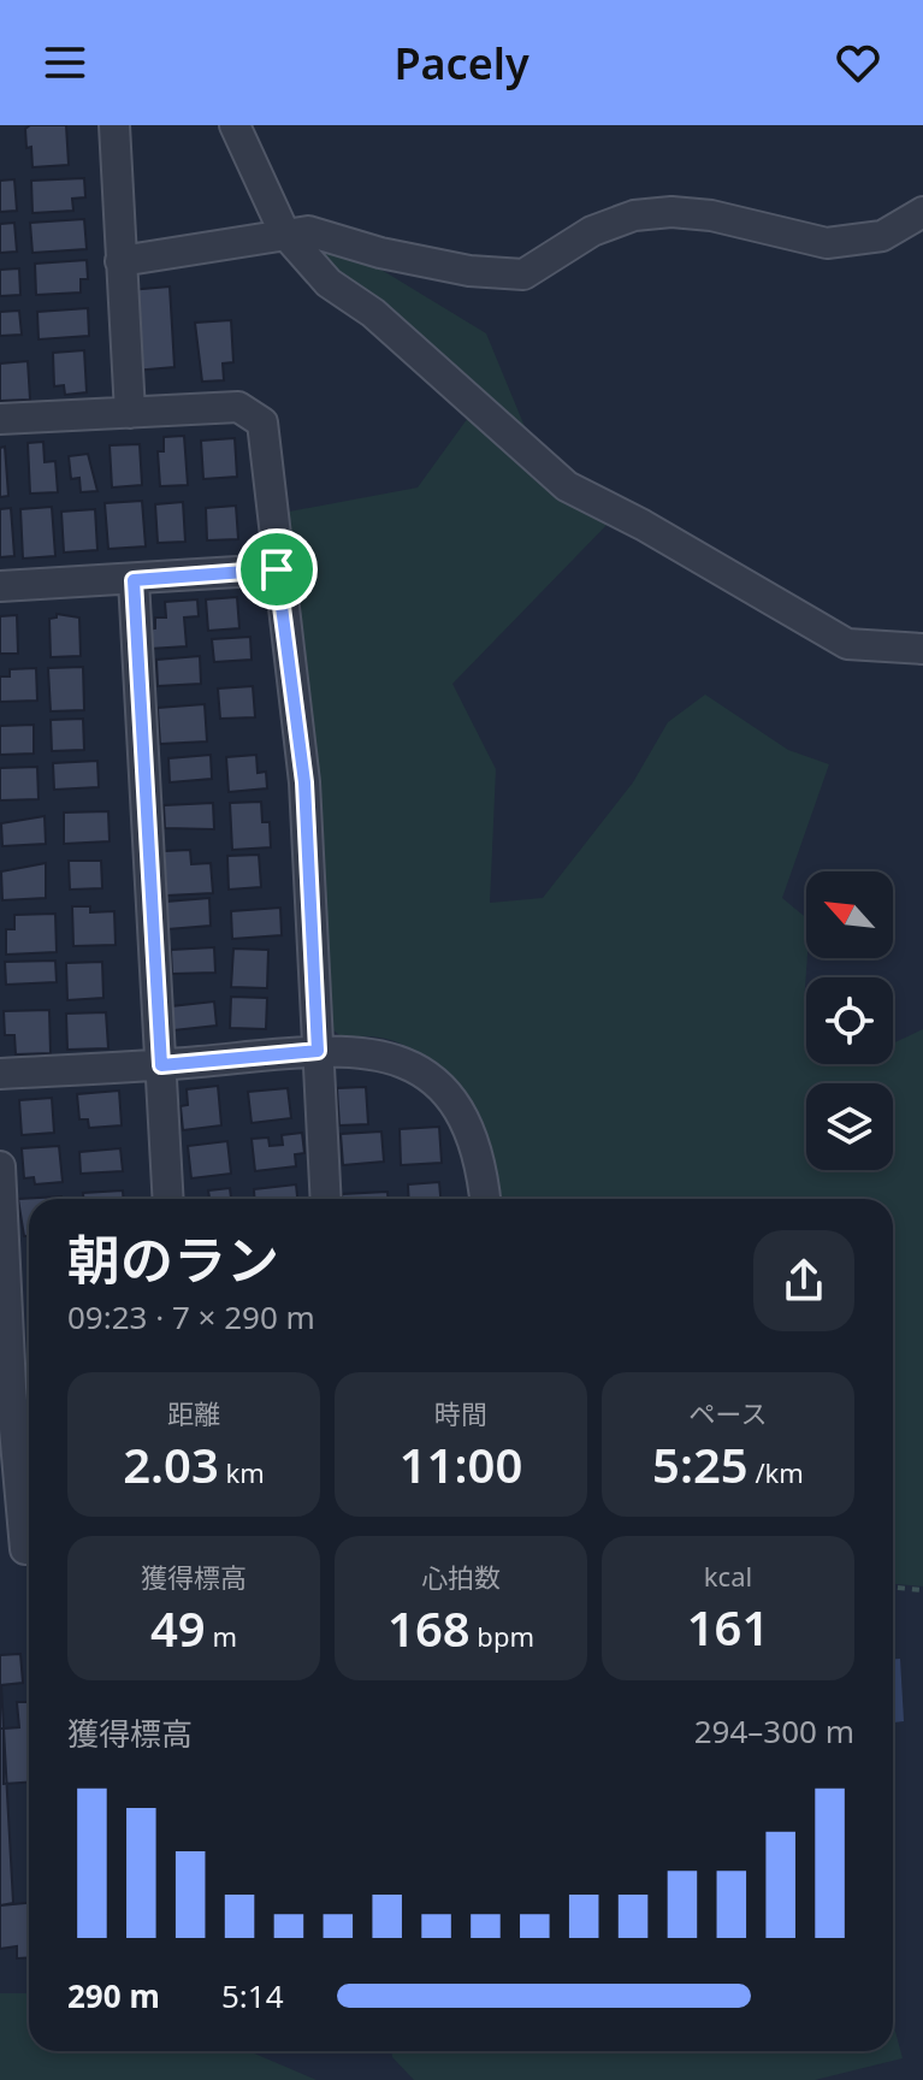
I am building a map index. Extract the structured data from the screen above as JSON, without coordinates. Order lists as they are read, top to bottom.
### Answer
{
  "north": "top left",
  "page": {
    "header": "Pacely",
    "heading": ["朝のラン", "09:23 · 7 × 290 m"],
    "stats": [
      ["距離", "2.03 km"],
      ["時間", "11:00"],
      ["ペース", "5:25 /km"],
      ["獲得標高", "49 m"],
      ["心拍数", "168 bpm"],
      ["kcal", "161"]
    ],
    "chart": ["獲得標高", "294–300 m"],
    "list": [
      {
        "name": "290 m",
        "note": "5:14"
      }
    ]
  }
}
